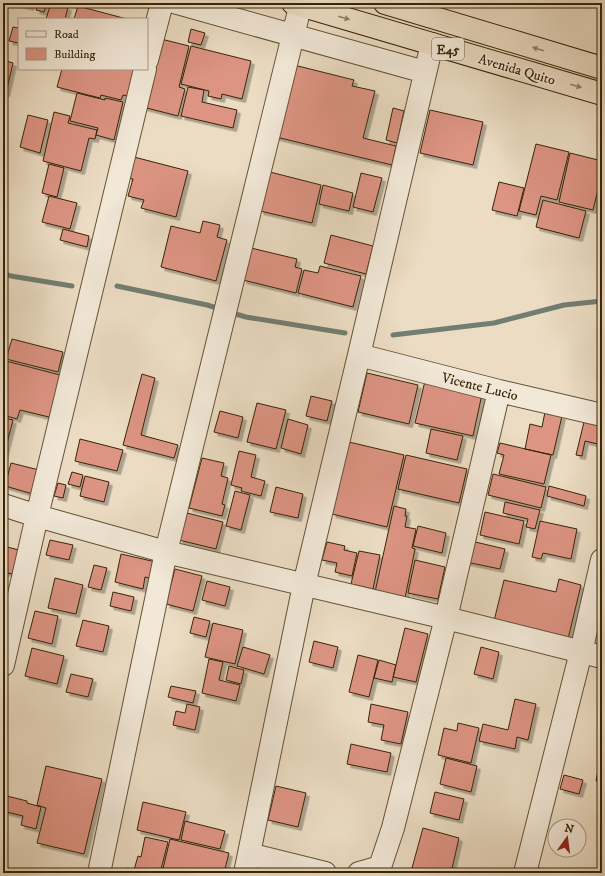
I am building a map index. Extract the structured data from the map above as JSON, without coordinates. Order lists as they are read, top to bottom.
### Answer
{
  "streets": {
    "highway": ["E45", "Avenida Quito"],
    "street": ["Vicente Lucio"]
  },
  "legend": ["Road", "Building"],
  "north": "top"
}
